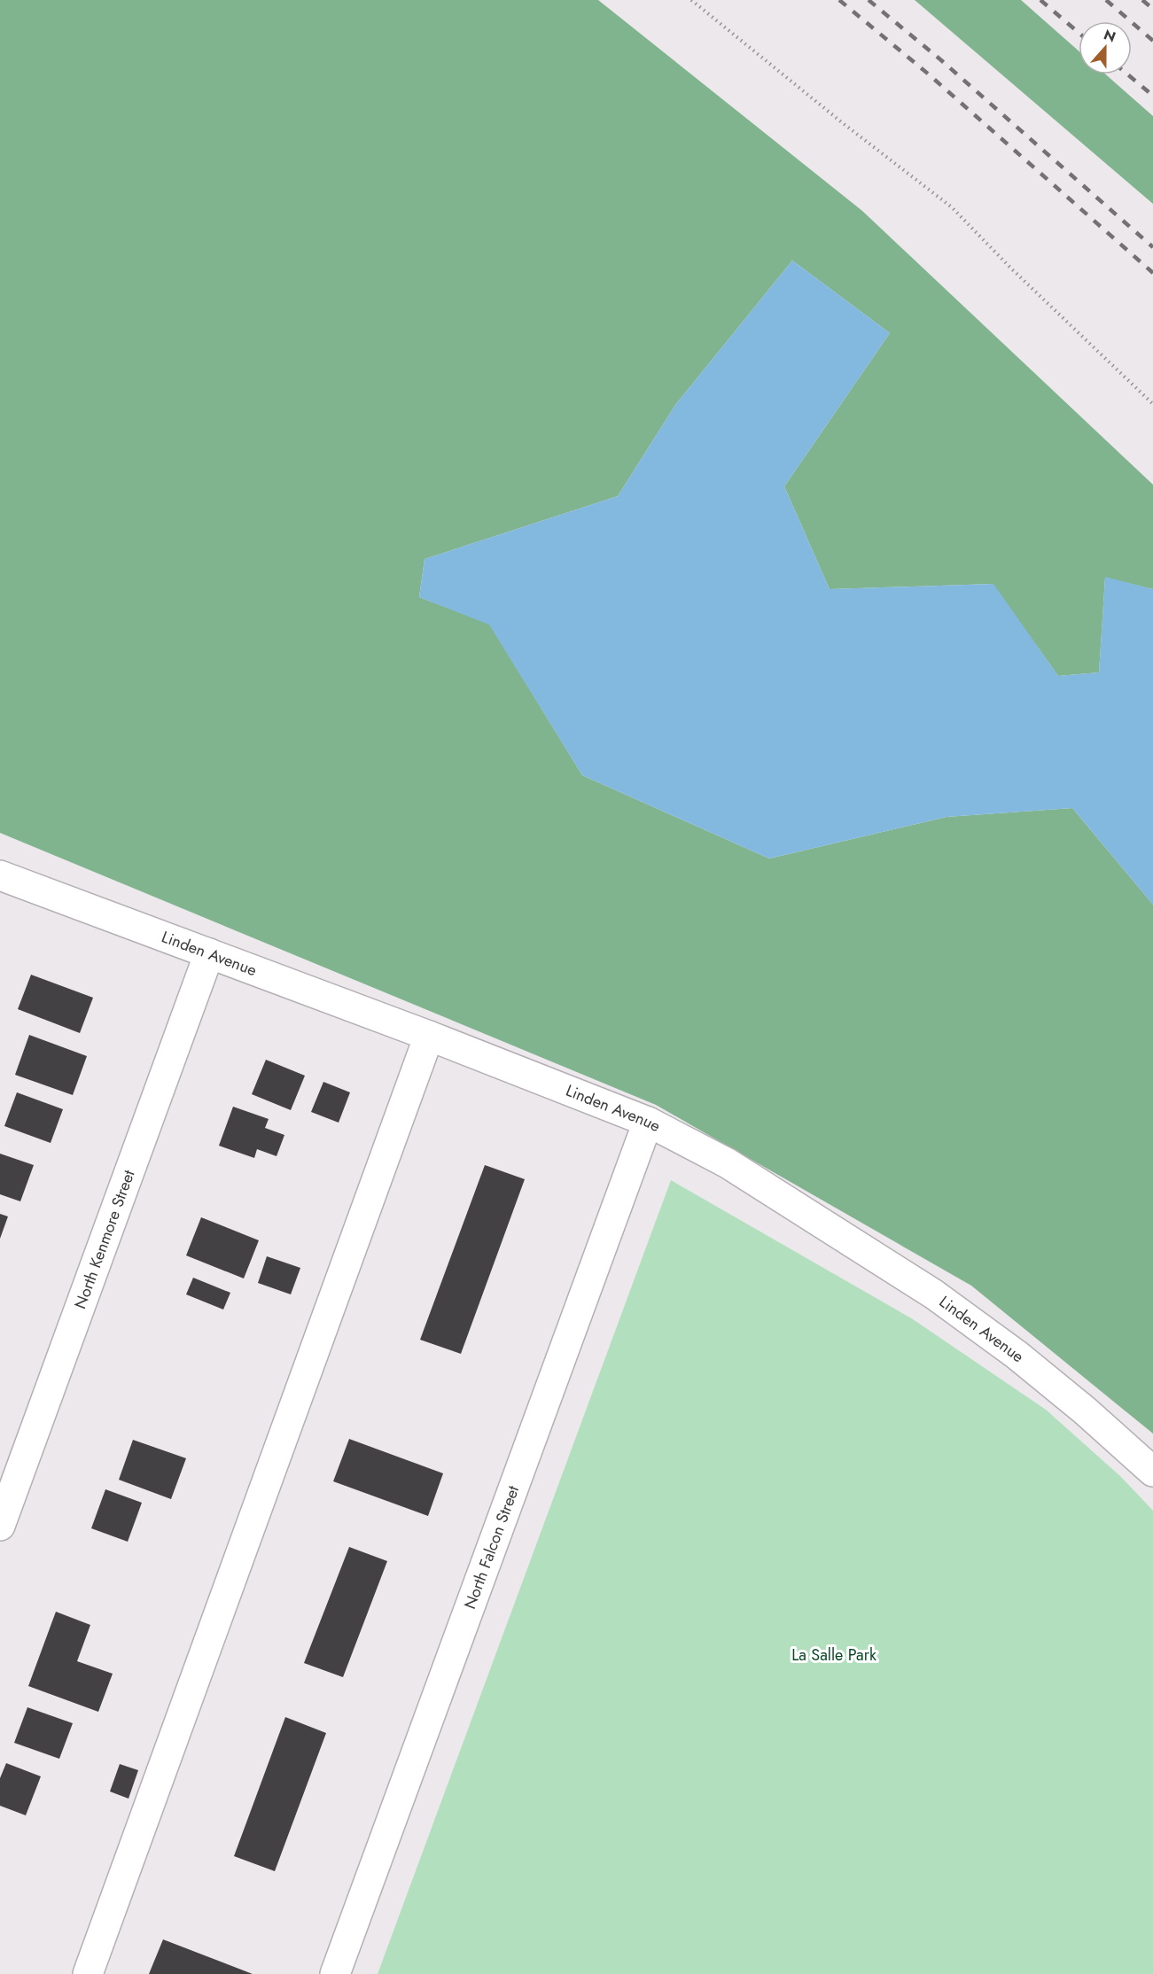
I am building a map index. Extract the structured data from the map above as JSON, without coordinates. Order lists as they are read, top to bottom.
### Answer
{
  "streets": {
    "street": ["Linden Avenue", "North Kenmore Street", "North Falcon Street"]
  },
  "crossings": [
    ["Linden Avenue", "North Kenmore Street"],
    ["Linden Avenue", "North Falcon Street"]
  ],
  "parks": ["La Salle Park"],
  "north": "top"
}
